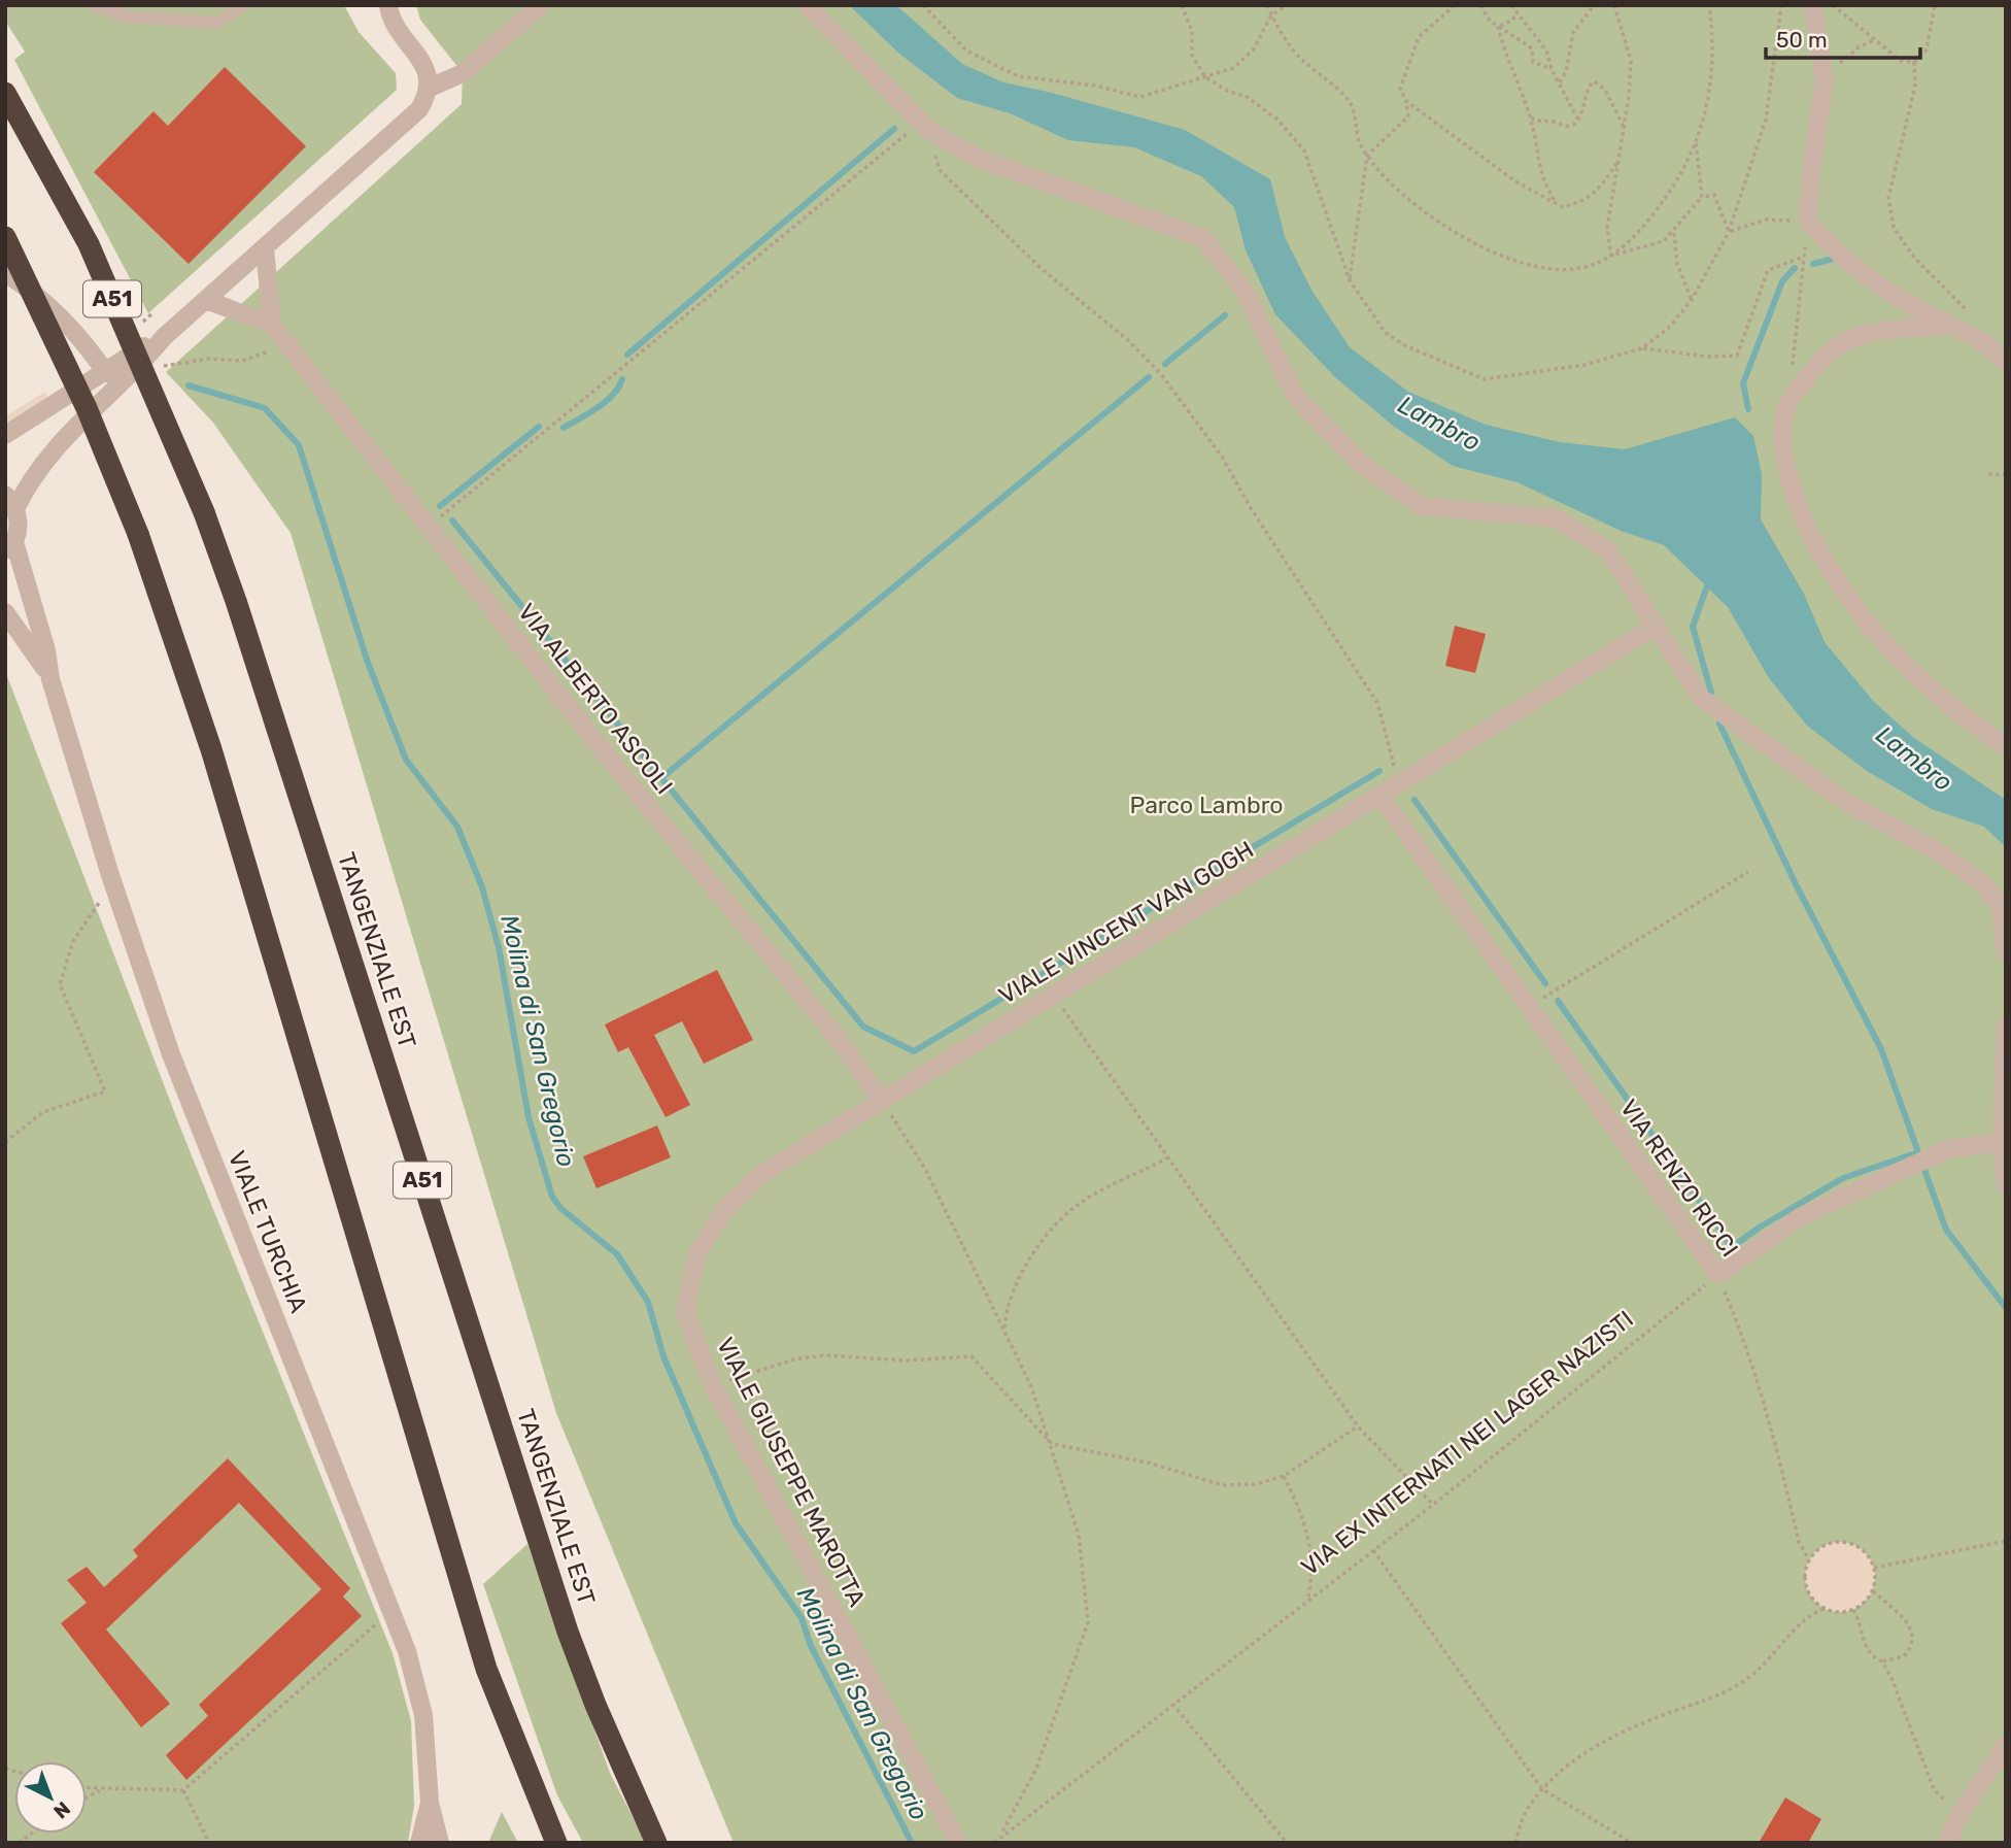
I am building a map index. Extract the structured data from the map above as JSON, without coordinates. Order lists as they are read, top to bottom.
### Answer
{
  "streets": {
    "highway": ["A51", "TANGENZIALE EST"],
    "street": [
      "VIA ALBERTO ASCOLI",
      "VIALE VINCENT VAN GOGH",
      "VIA RENZO RICCI",
      "VIALE TURCHIA",
      "VIALE GIUSEPPE MAROTTA"
    ],
    "path": ["VIA EX INTERNATI NEI LAGER NAZISTI"]
  },
  "crossings": [
    ["VIA ALBERTO ASCOLI", "VIALE VINCENT VAN GOGH"],
    ["VIA ALBERTO ASCOLI", "VIALE GIUSEPPE MAROTTA"],
    ["VIALE VINCENT VAN GOGH", "VIA RENZO RICCI"],
    ["VIALE VINCENT VAN GOGH", "VIALE GIUSEPPE MAROTTA"],
    ["VIA RENZO RICCI", "VIA EX INTERNATI NEI LAGER NAZISTI"]
  ],
  "water": ["Lambro", "Molina di San Gregorio"],
  "parks": ["Parco Lambro"],
  "scale_bar": "50 m",
  "north": "bottom right"
}
